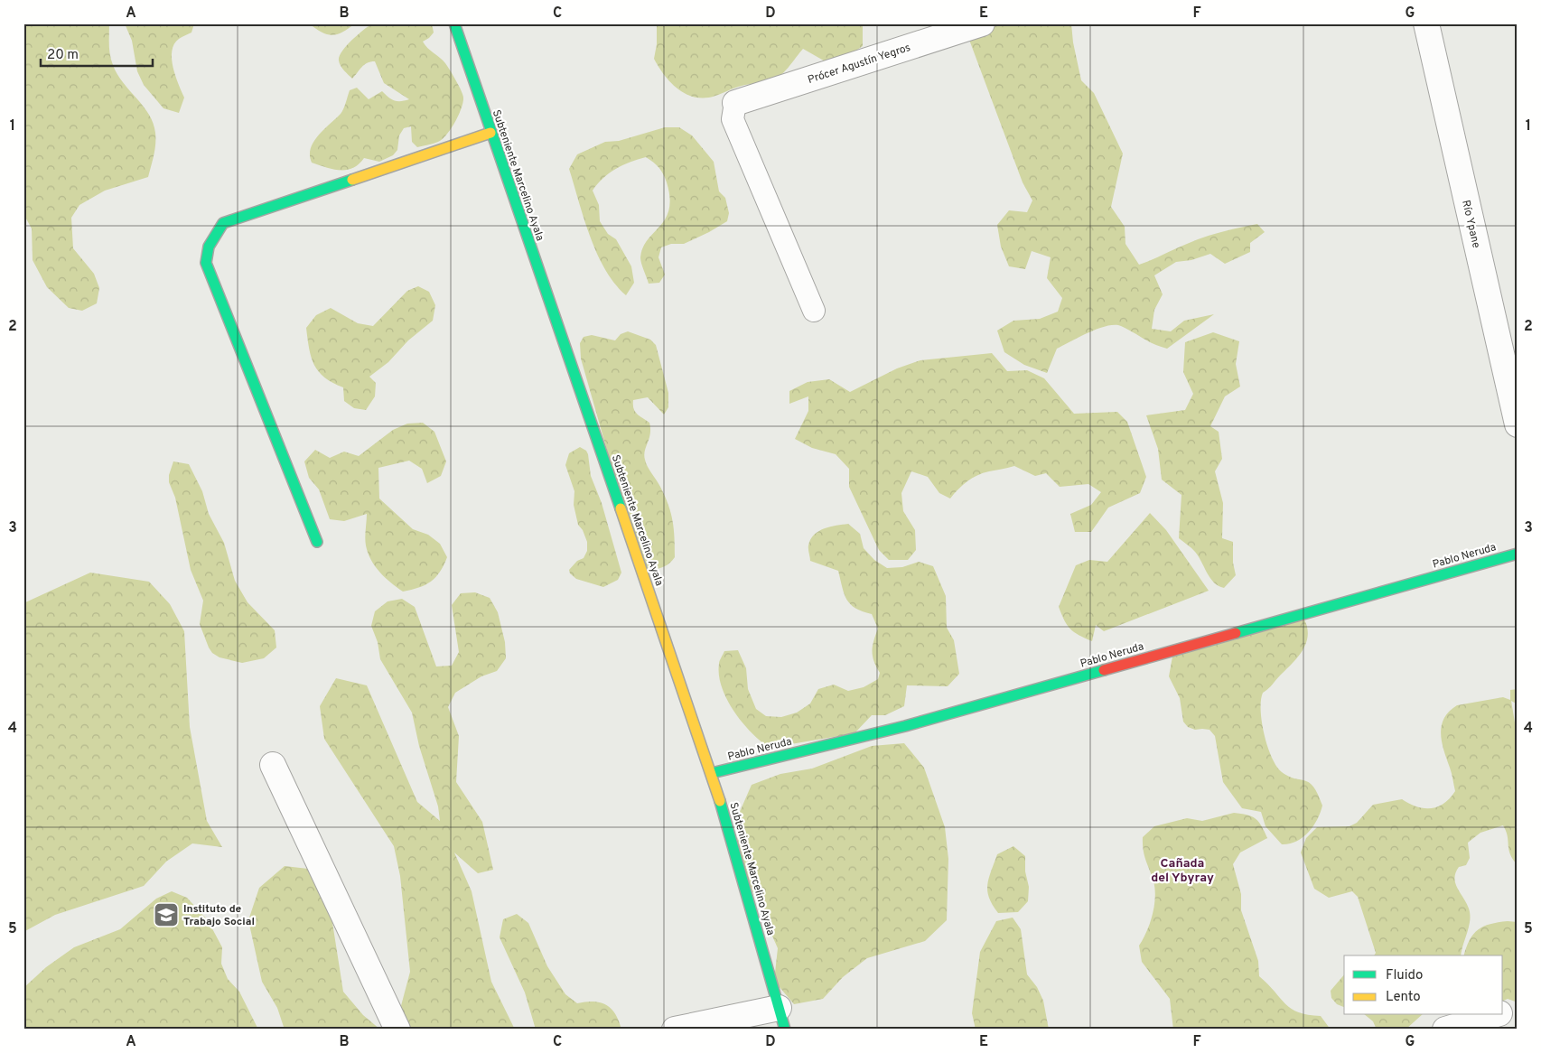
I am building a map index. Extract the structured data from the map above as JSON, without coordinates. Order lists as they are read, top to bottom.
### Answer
{
  "streets": {
    "street": [
      "Prócer Agustín Yegros",
      "Subteniente Marcelino Ayala",
      "Río Ypane",
      "Pablo Neruda"
    ]
  },
  "crossings": [
    ["Subteniente Marcelino Ayala", "Pablo Neruda"]
  ],
  "districts": ["Cañada del Ybyray"],
  "places": {
    "school or university": ["Instituto de Trabajo Social"]
  },
  "legend": ["Fluido", "Lento"],
  "scale_bar": "20 m",
  "grid": {
    "columns": [
      "A",
      "B",
      "C",
      "D",
      "E",
      "F",
      "G"
    ],
    "rows": [
      "1",
      "2",
      "3",
      "4",
      "5"
    ]
  }
}
